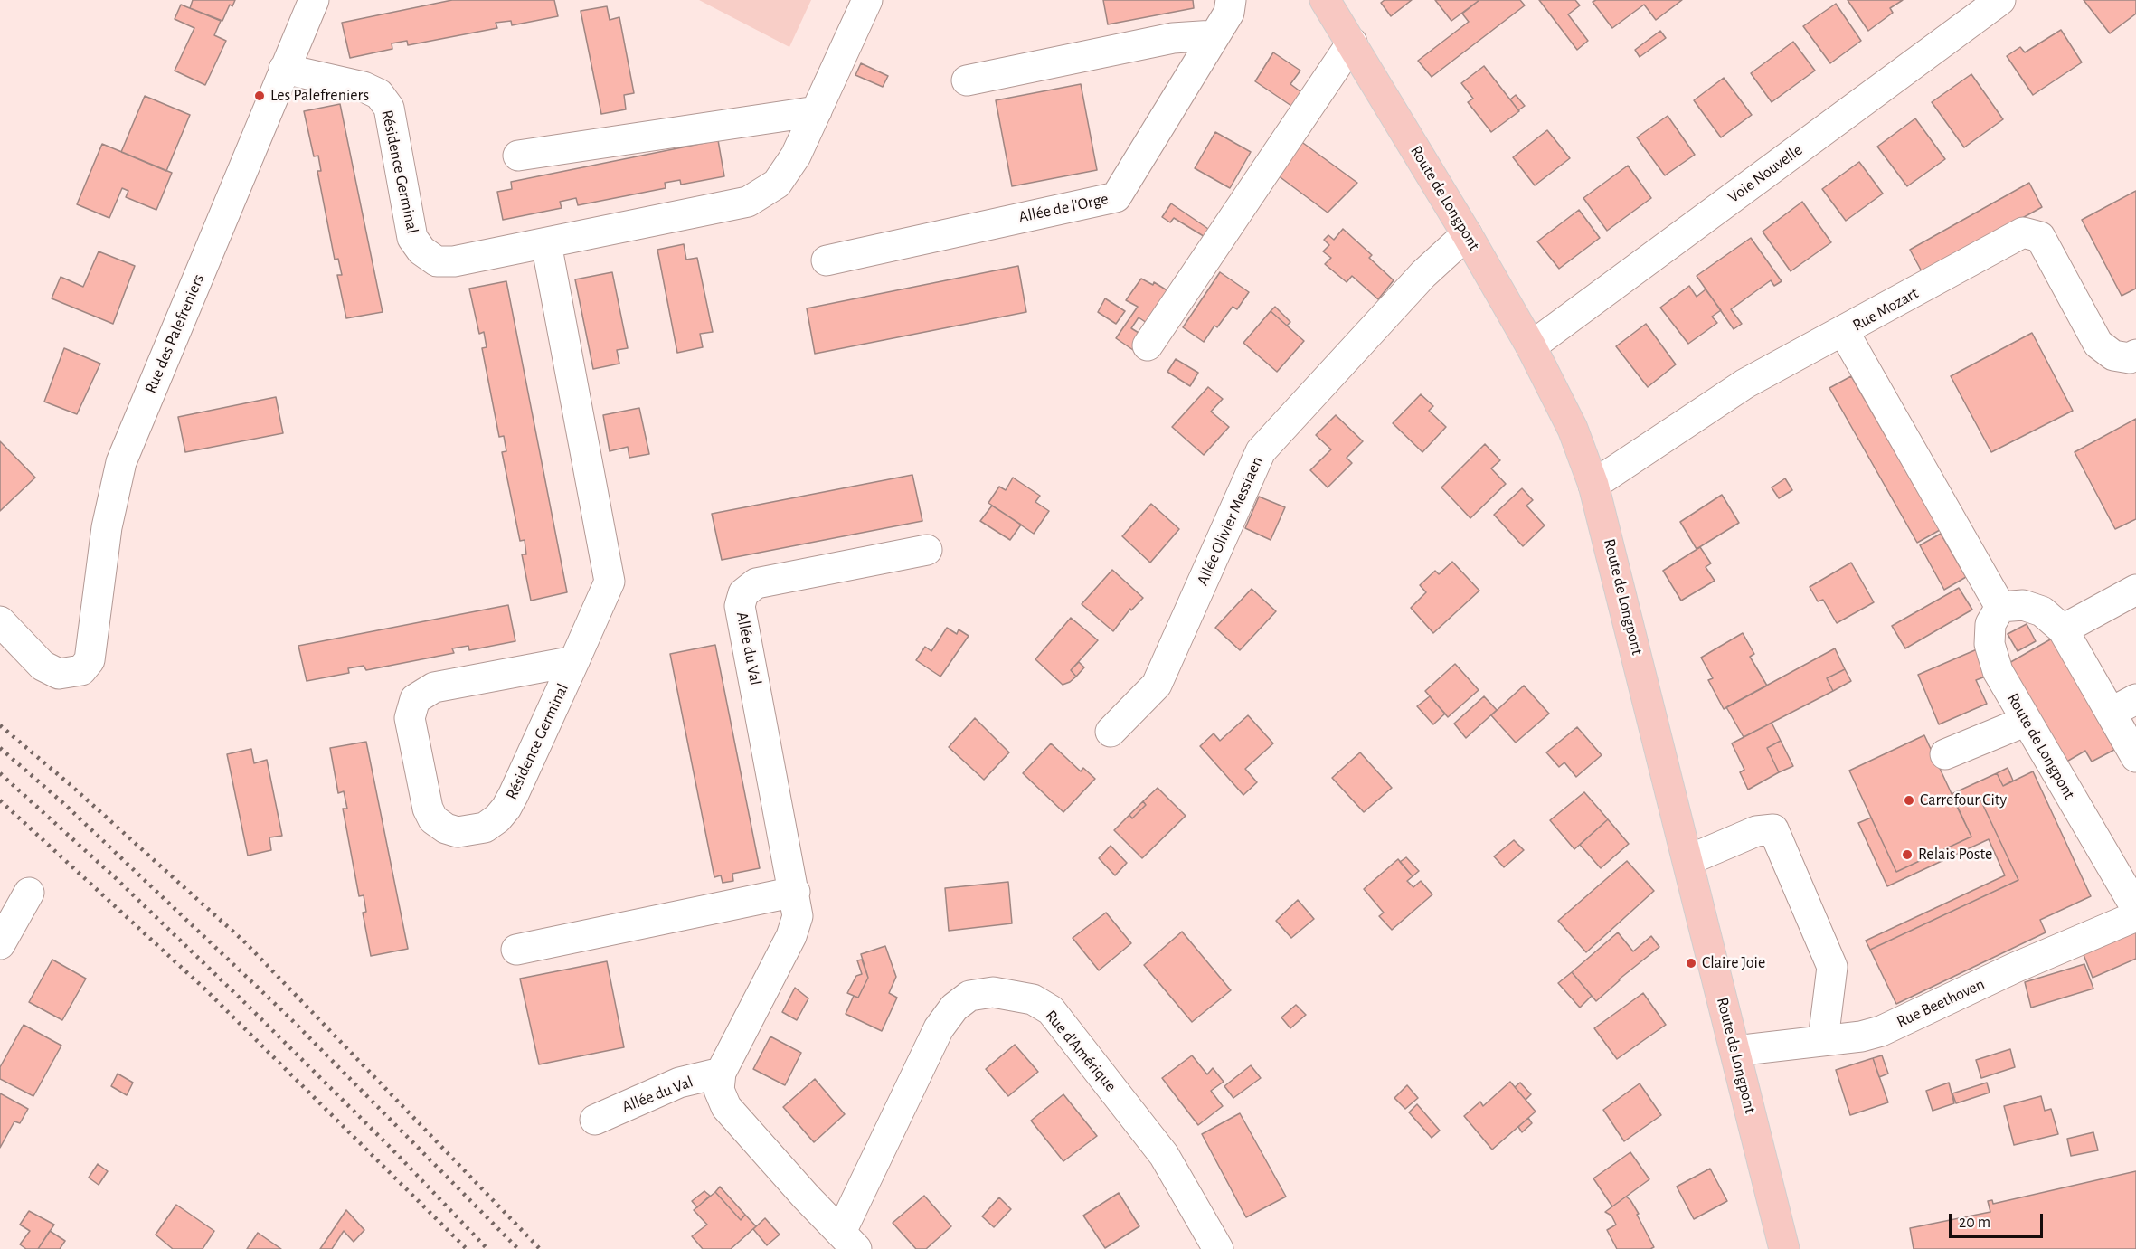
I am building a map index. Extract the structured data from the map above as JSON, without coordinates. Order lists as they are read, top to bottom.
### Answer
{
  "streets": {
    "main road": ["Route de Longpont"],
    "street": [
      "Résidence Germinal",
      "Voie Nouvelle",
      "Allée de l'Orge",
      "Rue Mozart",
      "Rue des Palefreniers",
      "Allée Olivier Messiaen",
      "Allée du Val",
      "Rue Beethoven",
      "Rue d'Amérique"
    ]
  },
  "crossings": [
    ["Résidence Germinal", "Rue des Palefreniers"],
    ["Voie Nouvelle", "Route de Longpont"],
    ["Route de Longpont", "Rue Mozart"],
    ["Route de Longpont", "Allée Olivier Messiaen"],
    ["Route de Longpont", "Rue Beethoven"],
    ["Allée du Val", "Rue d'Amérique"]
  ],
  "places": [
    "Les Palefreniers",
    "Carrefour City",
    "Relais Poste",
    "Claire Joie"
  ],
  "scale_bar": "20 m"
}
